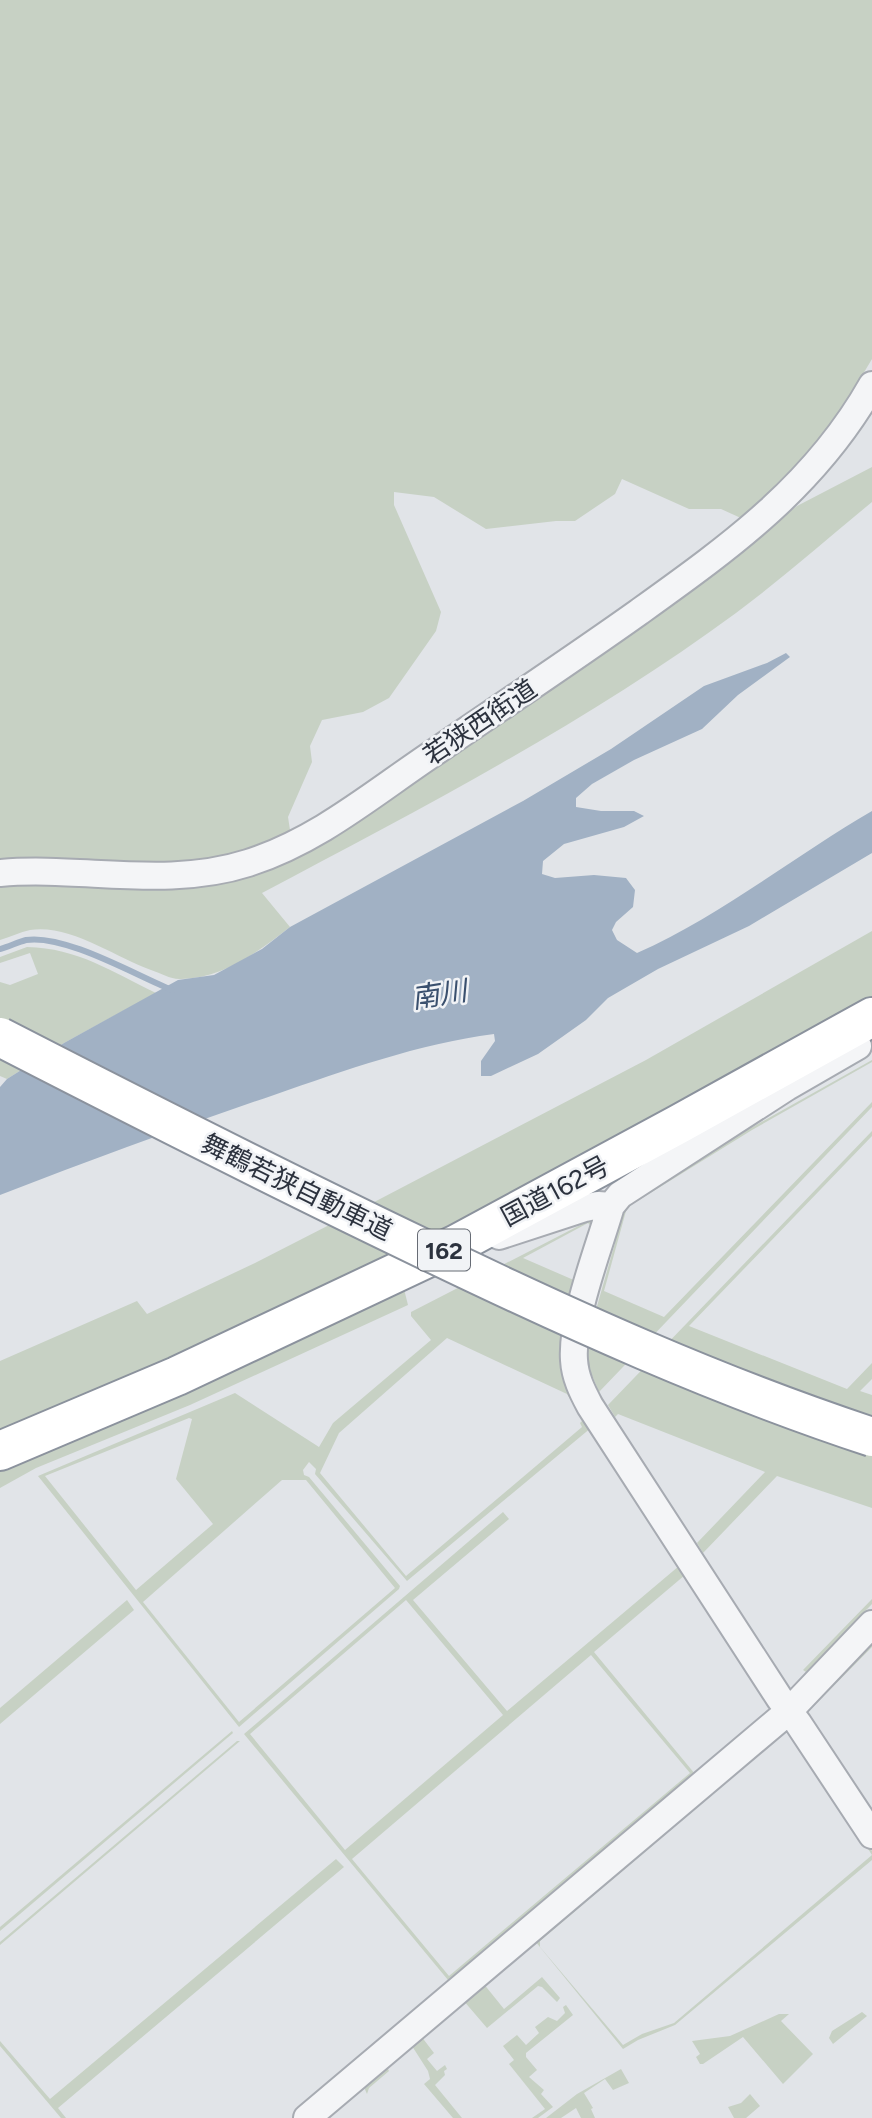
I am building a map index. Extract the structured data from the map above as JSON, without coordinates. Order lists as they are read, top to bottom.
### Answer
{
  "streets": {
    "highway": ["舞鶴若狭自動車道", "国道162号", "162"],
    "street": ["若狭西街道"]
  },
  "water": ["南川"]
}
